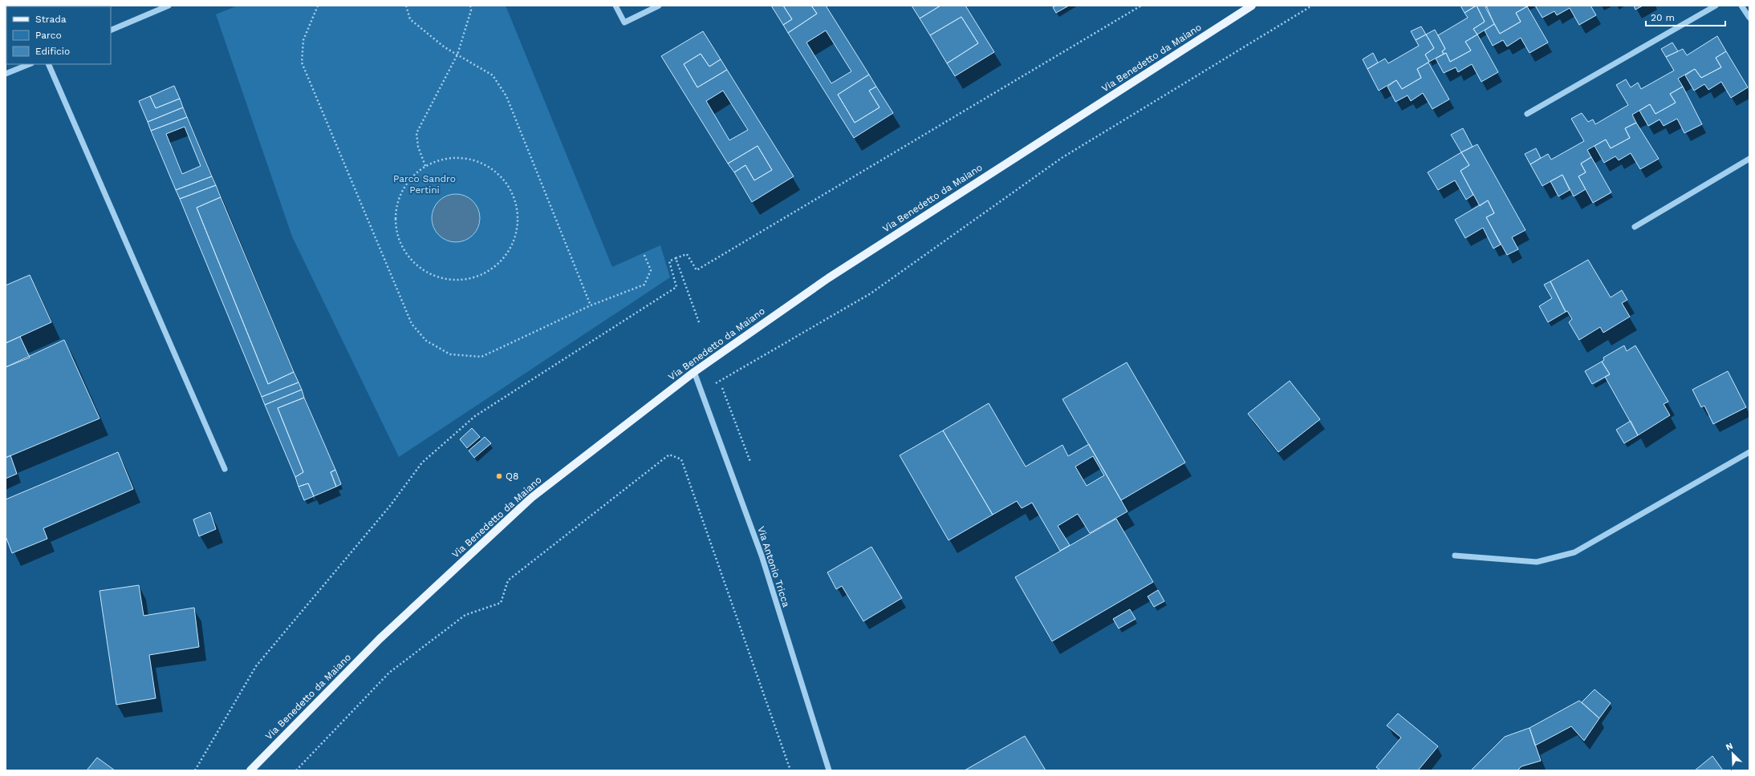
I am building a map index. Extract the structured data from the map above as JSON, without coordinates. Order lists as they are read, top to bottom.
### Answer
{
  "streets": {
    "main road": ["Via Benedetto da Maiano"],
    "street": ["Via Antonio Tricca"]
  },
  "crossings": [
    ["Via Benedetto da Maiano", "Via Antonio Tricca"]
  ],
  "parks": ["Parco Sandro Pertini"],
  "places": ["Q8"],
  "legend": ["Strada", "Parco", "Edificio"],
  "scale_bar": "20 m",
  "north": "top left"
}
